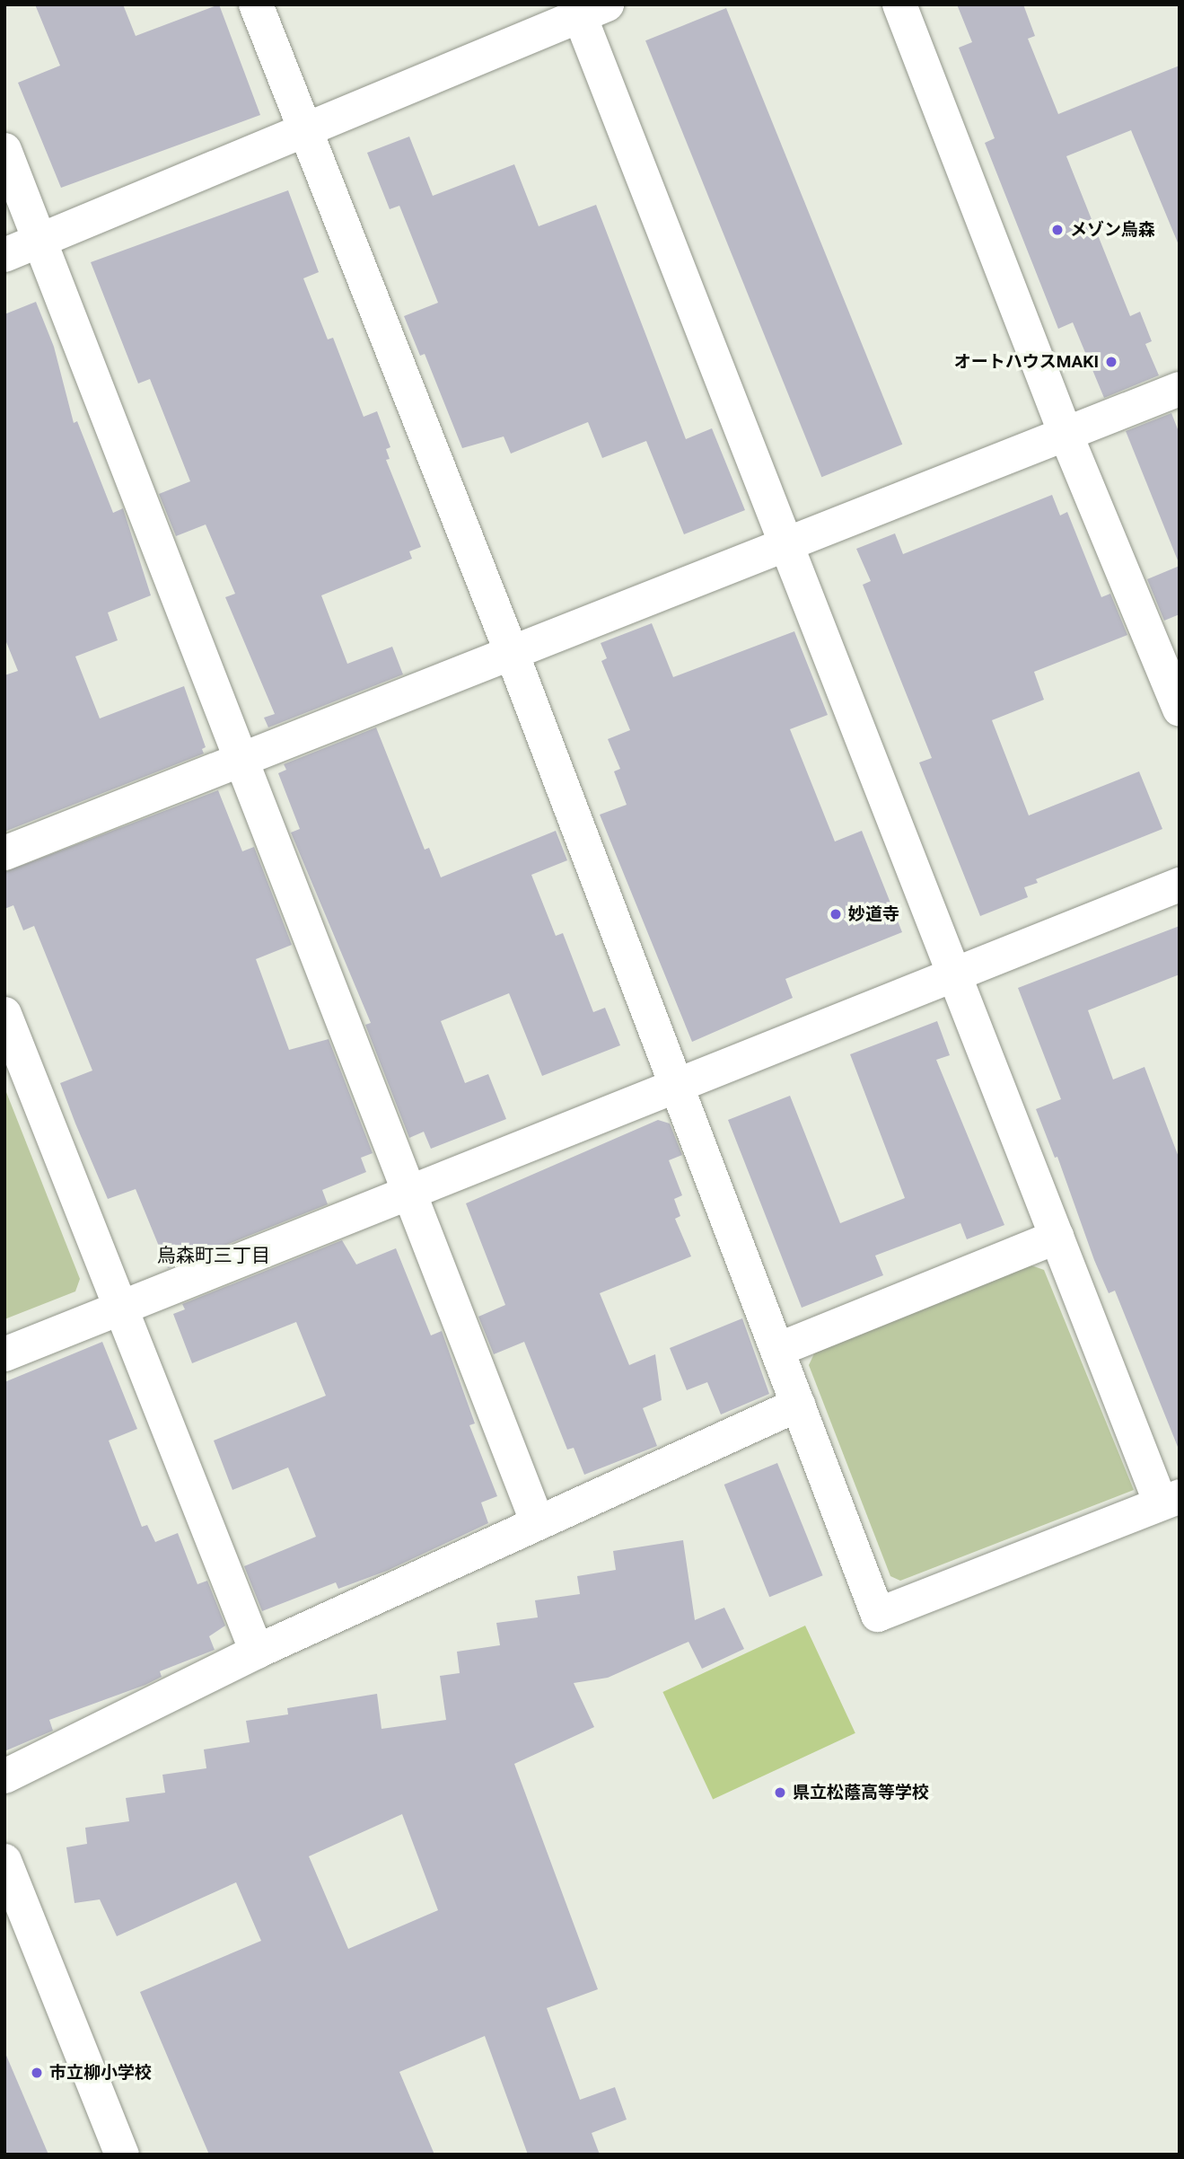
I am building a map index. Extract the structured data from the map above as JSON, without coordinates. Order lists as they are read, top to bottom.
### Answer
{
  "districts": ["烏森町三丁目"],
  "places": [
    "メゾン烏森",
    "オートハウスMAKI",
    "妙道寺",
    "県立松蔭高等学校",
    "市立柳小学校"
  ]
}
